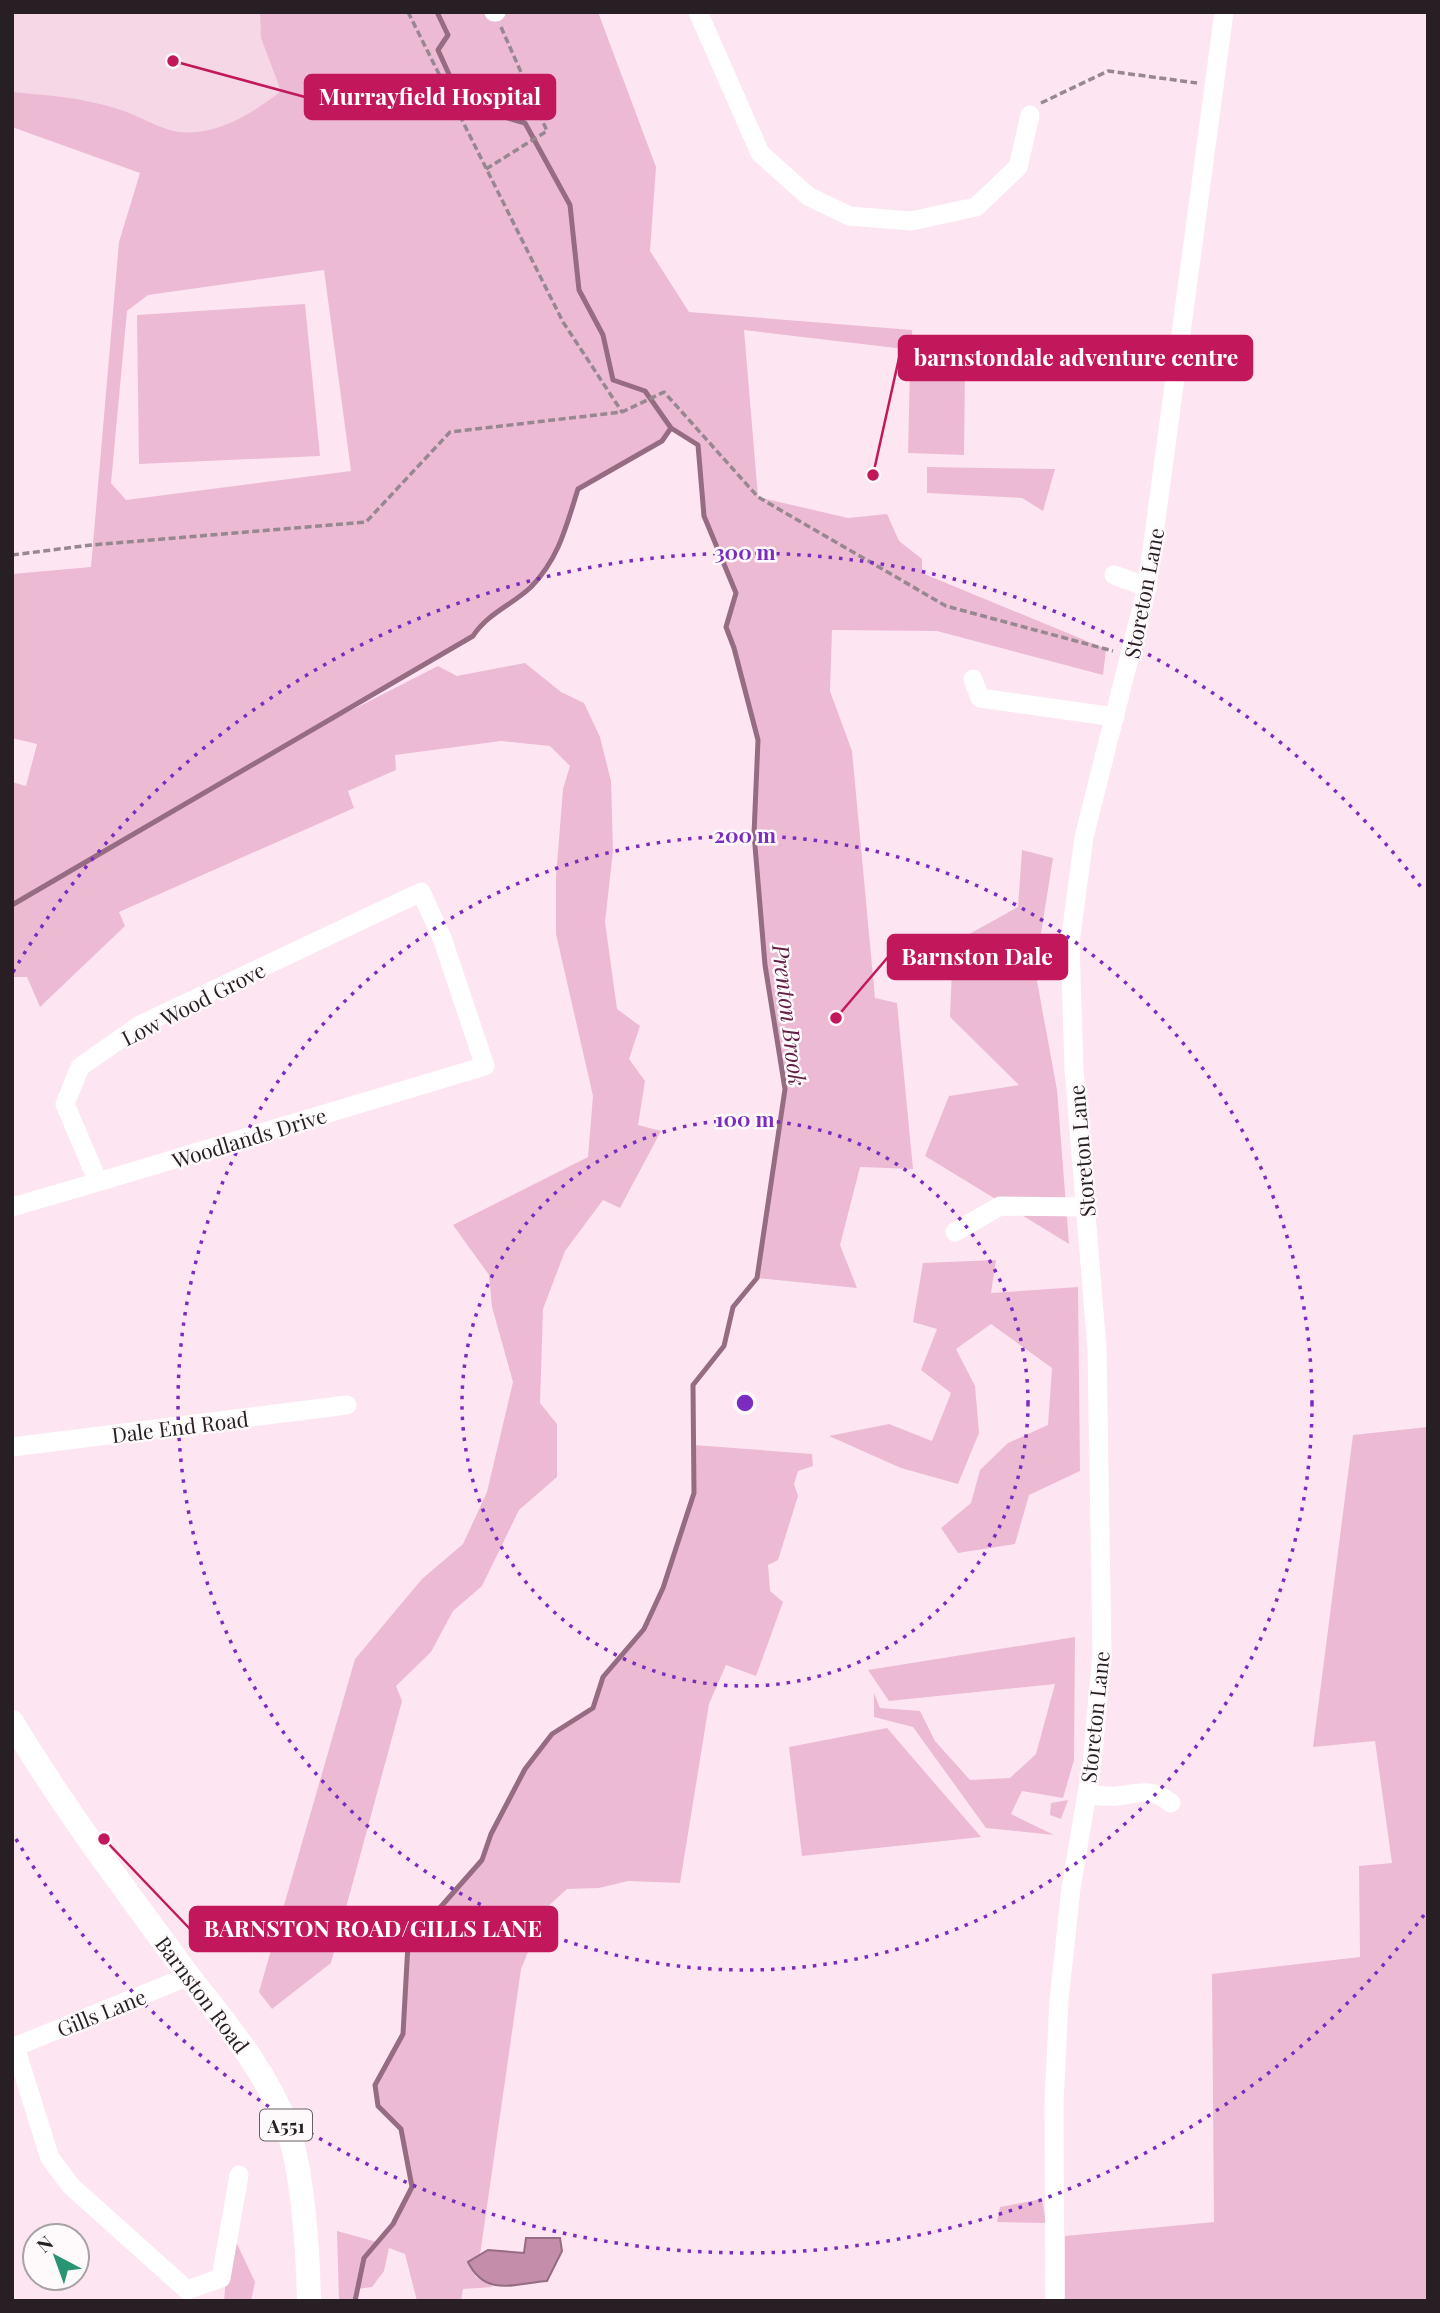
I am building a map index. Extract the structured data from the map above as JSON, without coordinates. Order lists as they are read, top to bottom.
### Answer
{
  "streets": {
    "main road": ["Barnston Road", "A551"],
    "street": [
      "Storeton Lane",
      "Low Wood Grove",
      "Woodlands Drive",
      "Dale End Road",
      "Gills Lane"
    ]
  },
  "crossings": [
    ["Low Wood Grove", "Woodlands Drive"],
    ["Barnston Road", "Gills Lane"]
  ],
  "water": ["Prenton Brook"],
  "places": [
    "Murrayfield Hospital",
    "barnstondale adventure centre",
    "Barnston Dale",
    "BARNSTON ROAD/GILLS LANE"
  ],
  "north": "top left",
  "rings": ["300 m", "200 m", "100 m"]
}
